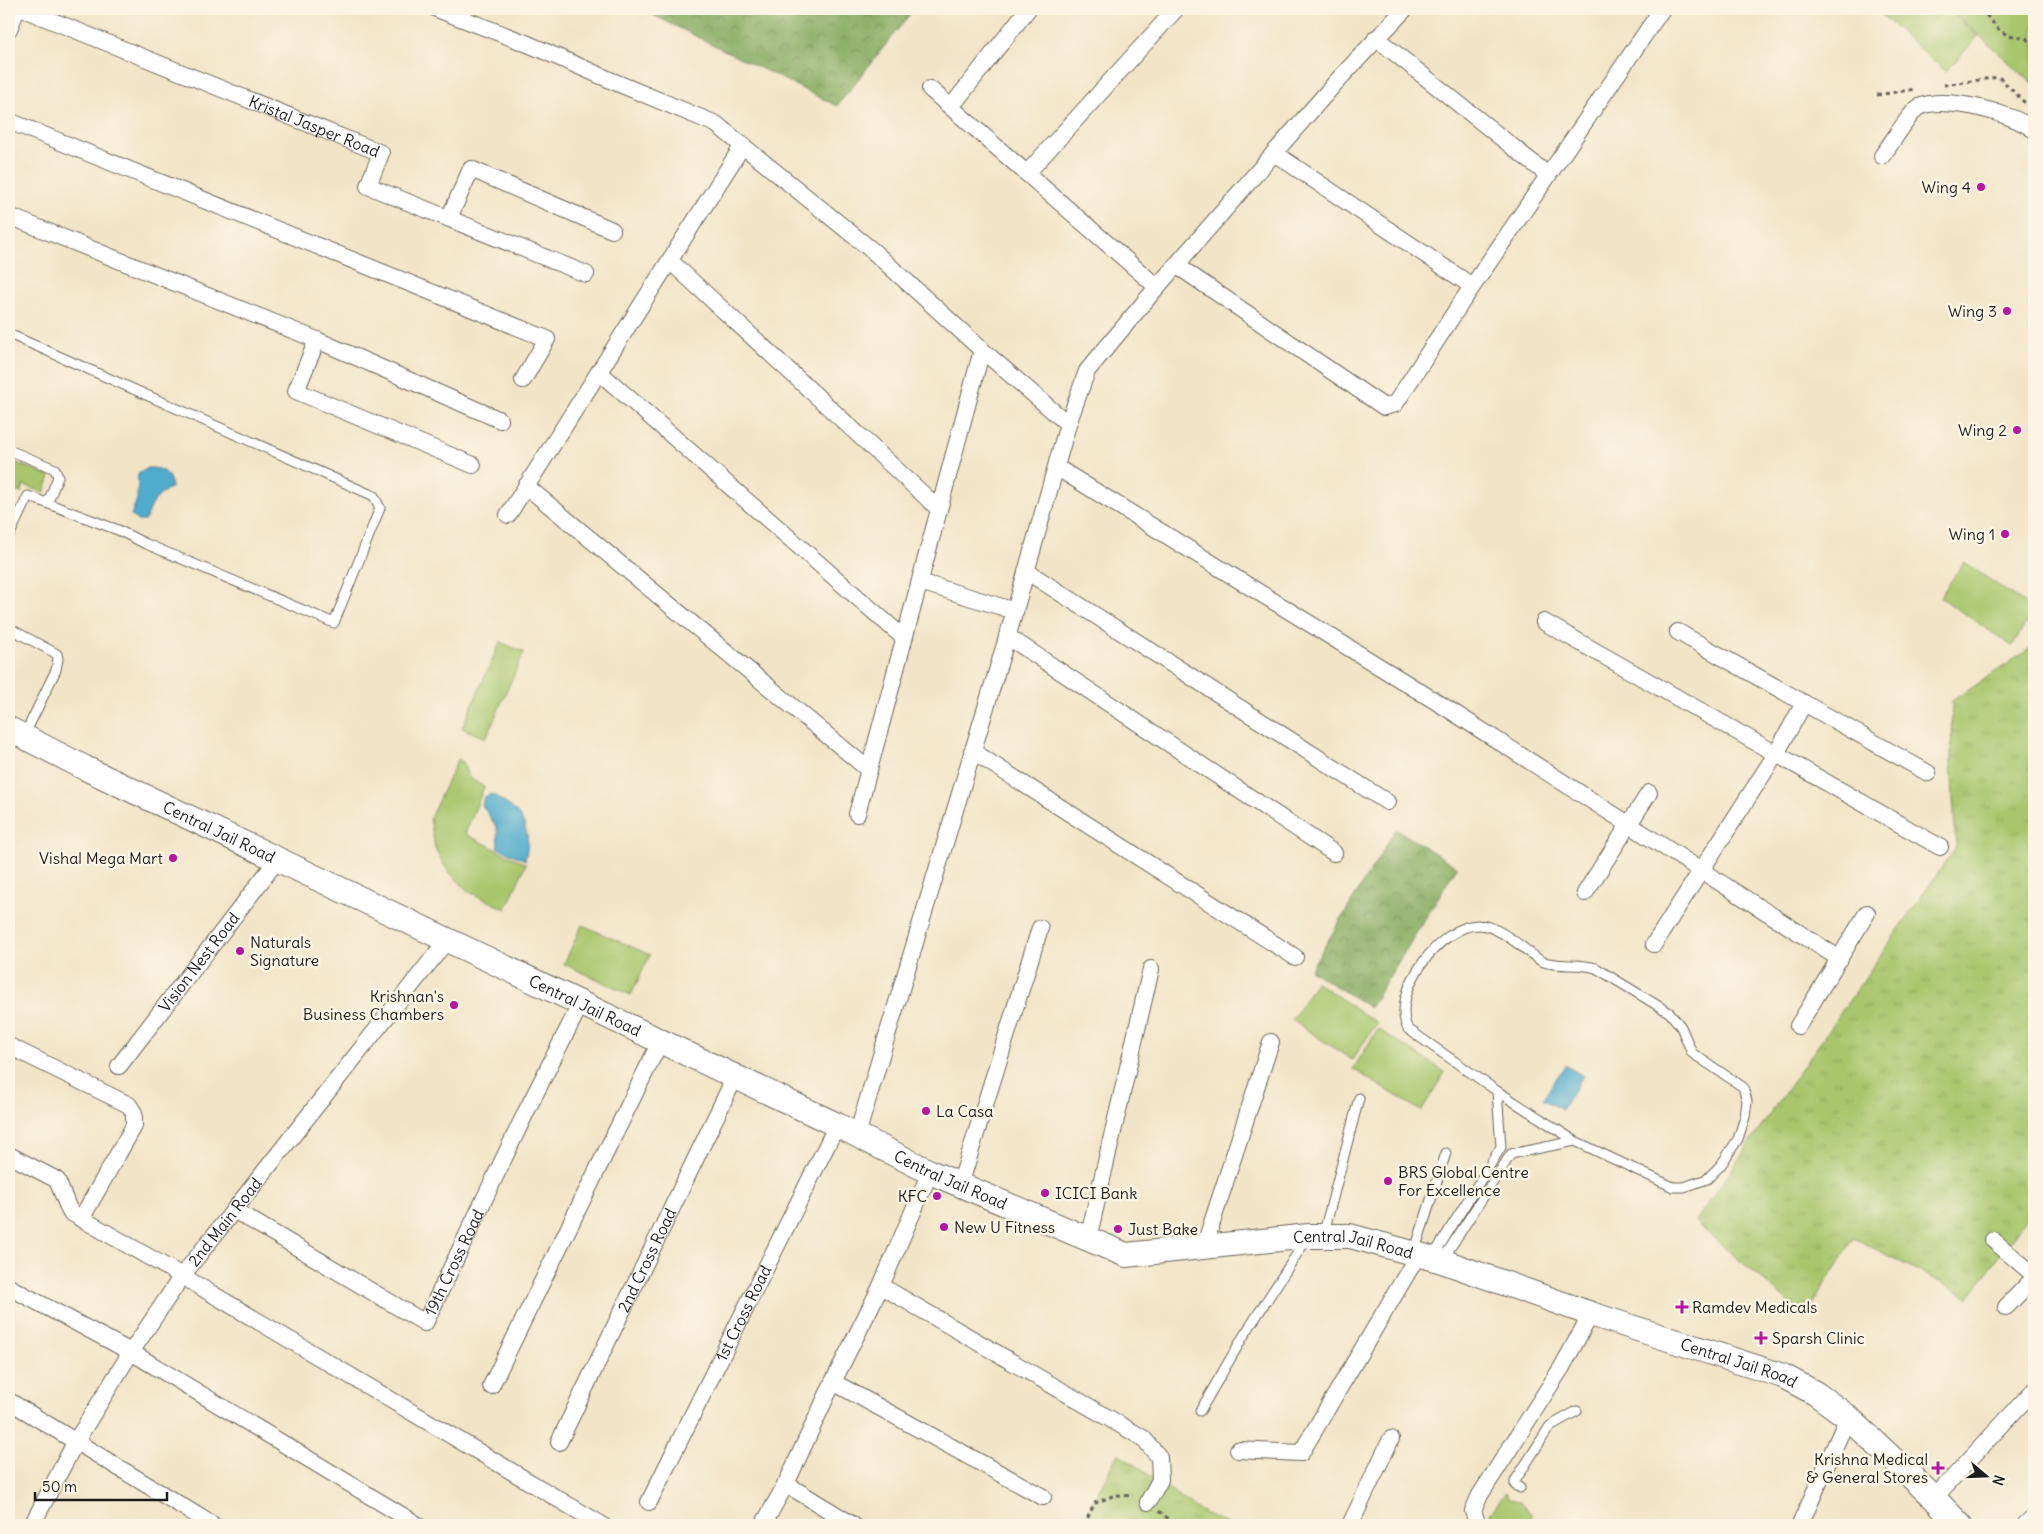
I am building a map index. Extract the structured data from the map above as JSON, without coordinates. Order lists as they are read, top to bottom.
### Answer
{
  "streets": {
    "main road": ["Central Jail Road"],
    "street": [
      "Kristal Jasper Road",
      "Vision Nest Road",
      "2nd Main Road",
      "2nd Cross Road",
      "19th Cross Road",
      "1st Cross Road"
    ]
  },
  "crossings": [
    ["Central Jail Road", "Vision Nest Road"],
    ["Central Jail Road", "2nd Main Road"],
    ["Central Jail Road", "2nd Cross Road"],
    ["Central Jail Road", "19th Cross Road"],
    ["Central Jail Road", "1st Cross Road"],
    ["2nd Main Road", "19th Cross Road"]
  ],
  "places": {
    "other": [
      "Wing 4",
      "Wing 3",
      "Wing 2",
      "Wing 1",
      "Vishal Mega Mart",
      "Naturals Signature",
      "Krishnan's Business Chambers",
      "La Casa",
      "BRS Global Centre For Excellence",
      "ICICI Bank",
      "KFC",
      "New U Fitness",
      "Just Bake"
    ],
    "health": ["Ramdev Medicals", "Sparsh Clinic", "Krishna Medical & General Stores"]
  },
  "scale_bar": "50 m",
  "north": "right"
}
